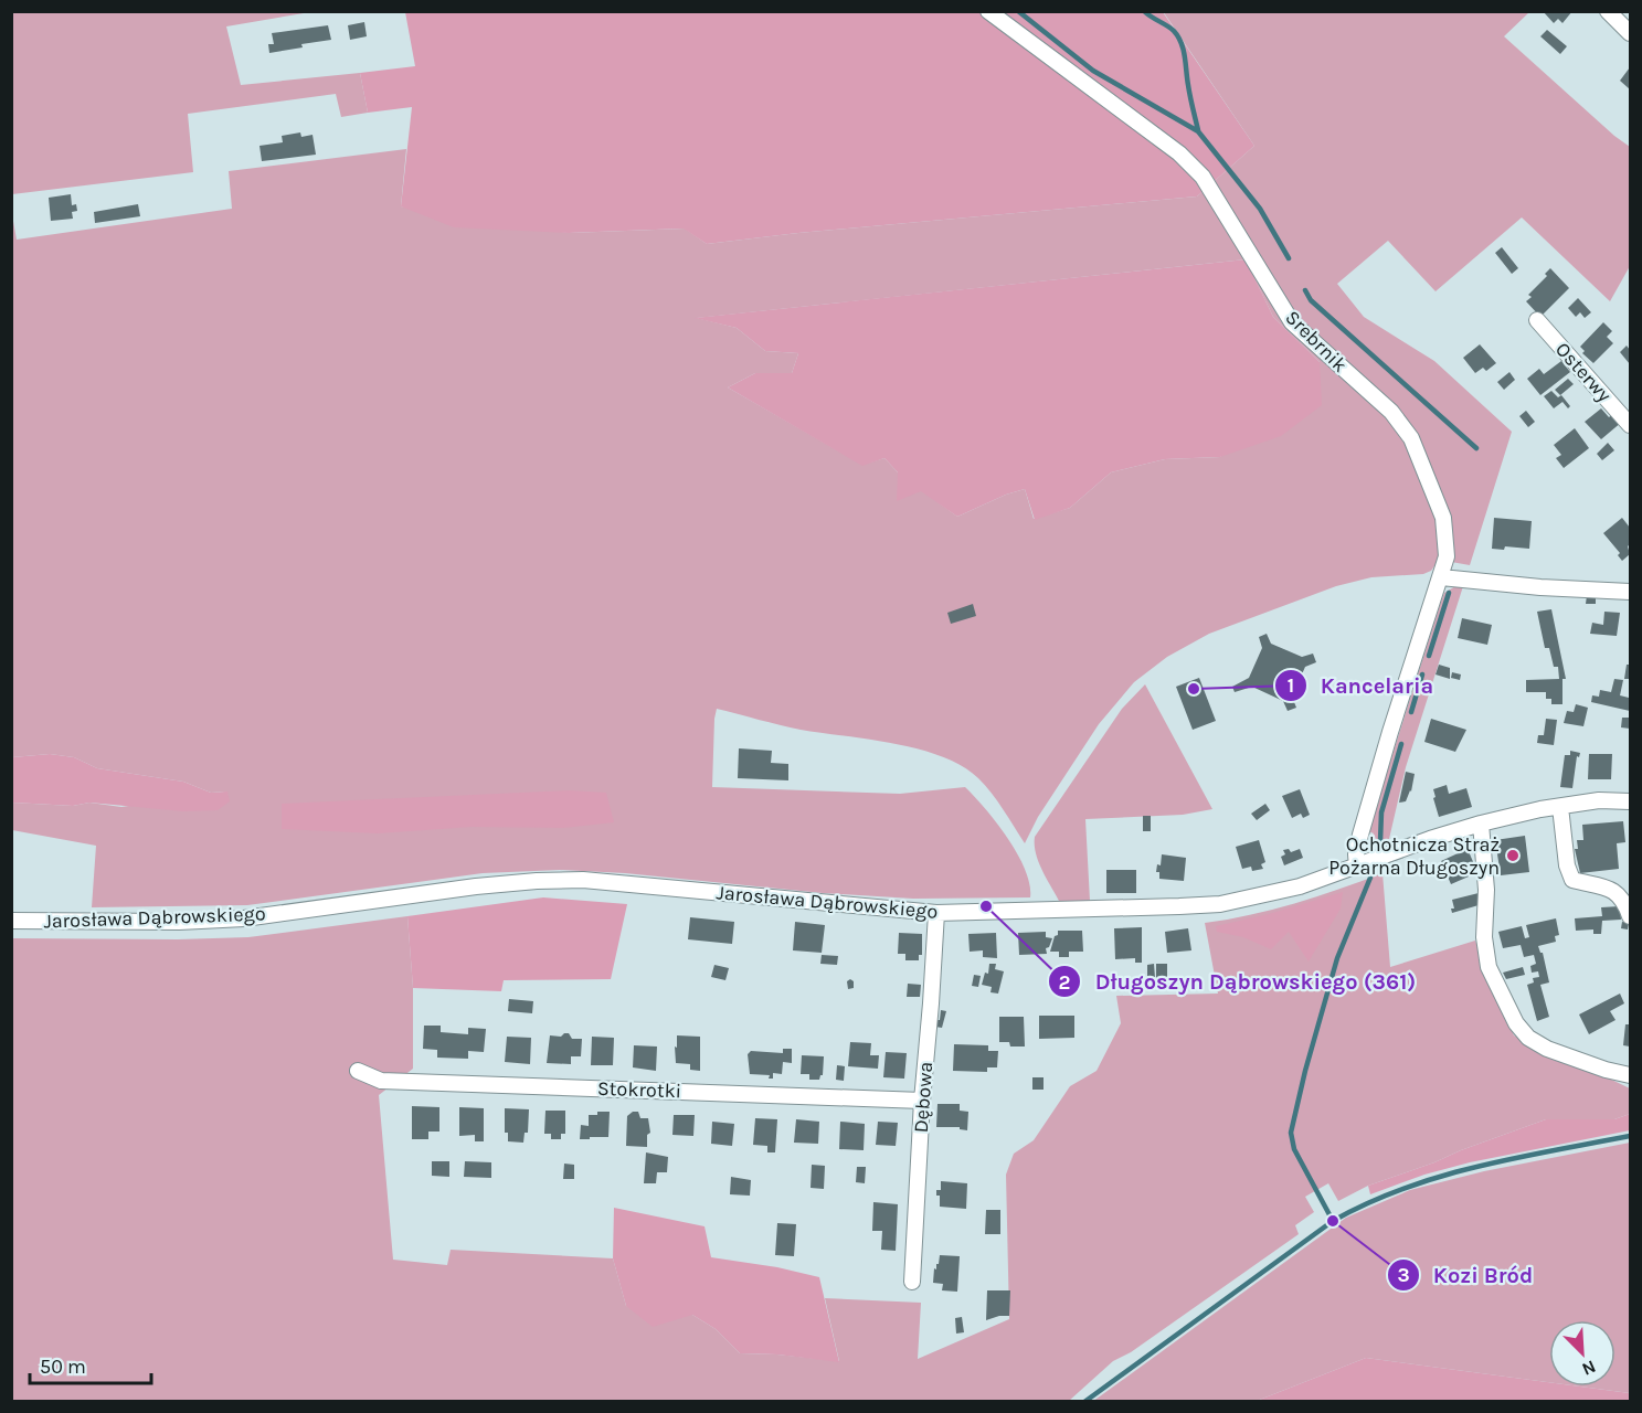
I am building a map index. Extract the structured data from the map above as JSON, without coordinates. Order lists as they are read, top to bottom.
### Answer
{
  "streets": {
    "street": [
      "Srebrnik",
      "Osterwy",
      "Jarosława Dąbrowskiego",
      "Stokrotki",
      "Dębowa"
    ]
  },
  "crossings": [
    ["Srebrnik", "Jarosława Dąbrowskiego"],
    ["Jarosława Dąbrowskiego", "Dębowa"],
    ["Stokrotki", "Dębowa"]
  ],
  "places": [
    "Kancelaria",
    "Ochotnicza Straż Pożarna Długoszyn",
    "Długoszyn Dąbrowskiego (361)",
    "Kozi Bród"
  ],
  "scale_bar": "50 m",
  "north": "bottom right"
}
